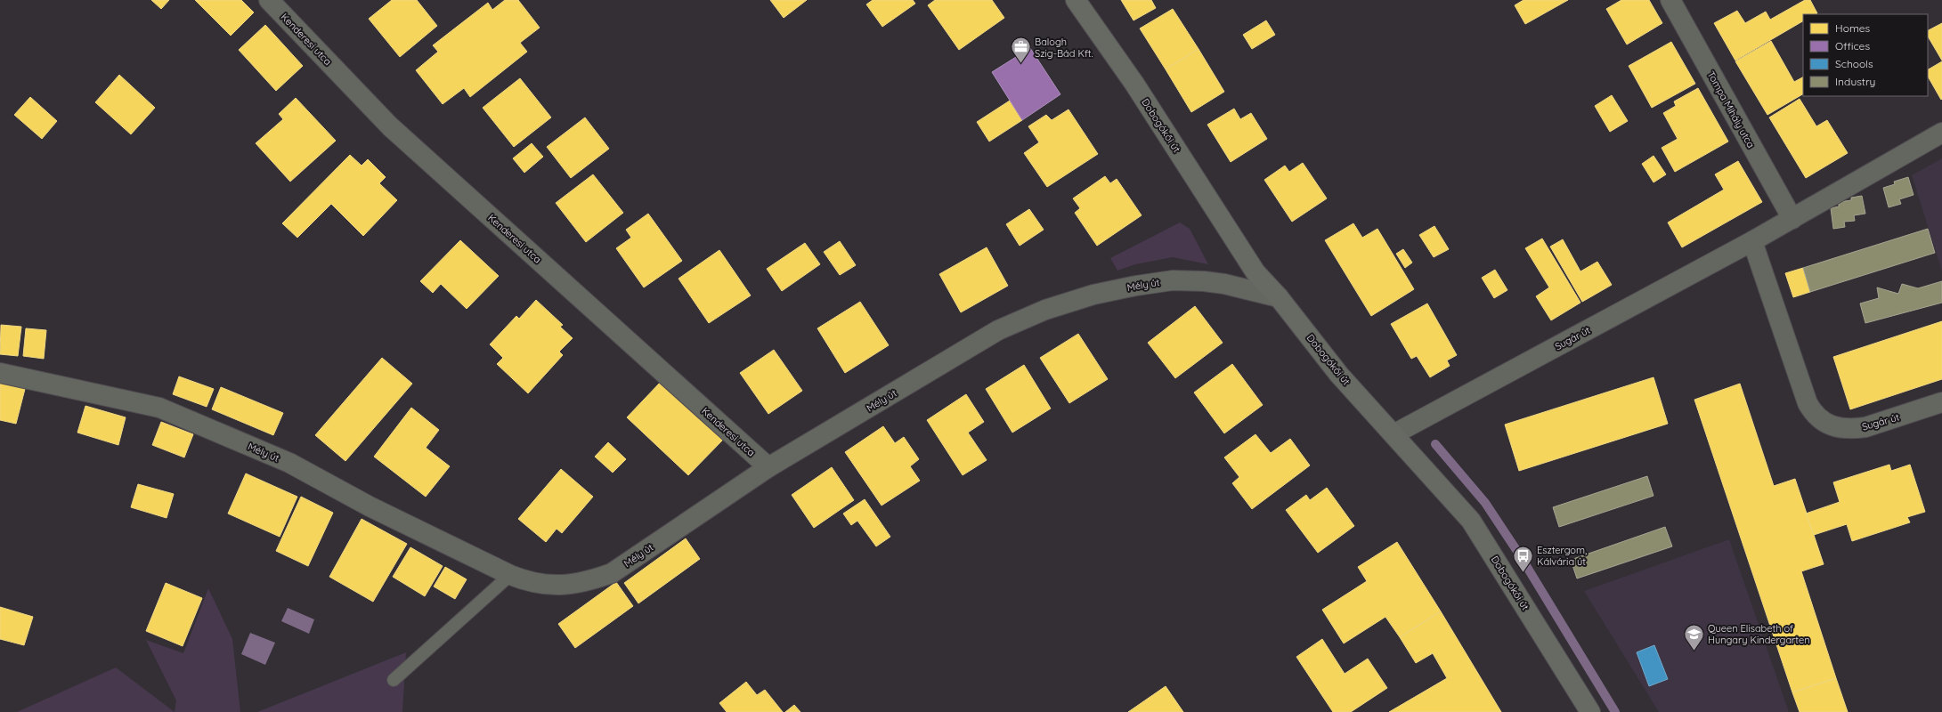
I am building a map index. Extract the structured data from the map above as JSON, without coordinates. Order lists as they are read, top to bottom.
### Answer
{
  "streets": {
    "main road": ["Dobogókői út"],
    "street": [
      "Kenderesi utca",
      "Tompa Mihály utca",
      "Mély út",
      "Sugár út"
    ]
  },
  "crossings": [
    ["Kenderesi utca", "Mély út"],
    ["Tompa Mihály utca", "Sugár út"],
    ["Dobogókői út", "Mély út"],
    ["Dobogókői út", "Sugár út"]
  ],
  "places": {
    "office": ["Balogh Szig-Bád Kft."],
    "bus stop": ["Esztergom, Kálvária út"],
    "school or university": ["Queen Elisabeth of Hungary Kindergarten"]
  },
  "legend": [
    "Homes",
    "Offices",
    "Schools",
    "Industry"
  ]
}
